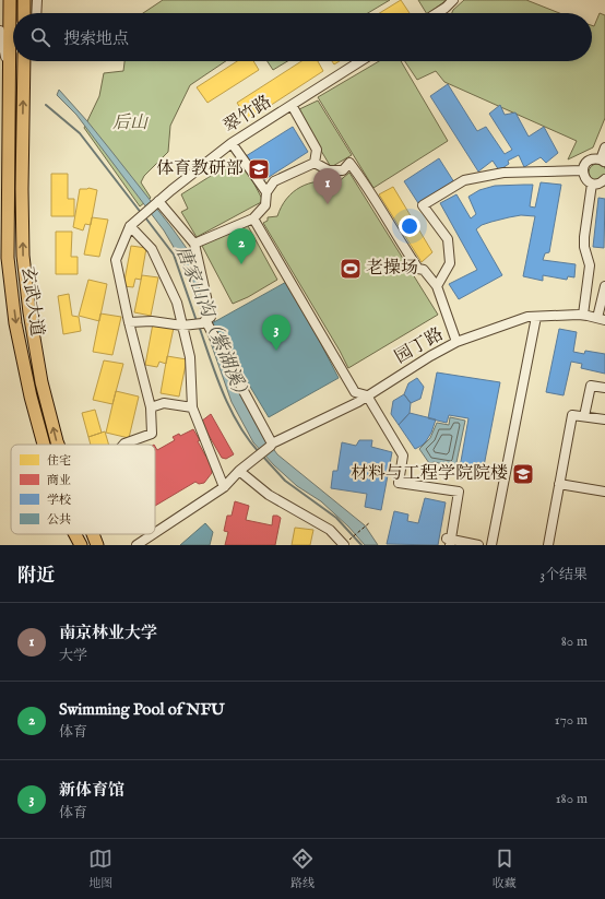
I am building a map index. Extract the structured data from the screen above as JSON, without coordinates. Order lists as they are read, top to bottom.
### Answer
{
  "streets": {
    "highway": ["玄武大道"],
    "street": ["翠竹路", "园丁路"]
  },
  "water": ["唐家山沟（紫湖溪）"],
  "parks": ["后山"],
  "places": {
    "school or university": ["体育教研部", "材料与工程学院院楼"],
    "sports": ["老操场"]
  },
  "legend": [
    "住宅",
    "商业",
    "学校",
    "公共"
  ],
  "page": {
    "search": "搜索地点",
    "pins": ["1", "2", "3"],
    "heading": ["附近", "3个结果"],
    "list": [
      {
        "mark": "1",
        "name": "南京林业大学",
        "note": "大学",
        "value": "80 m"
      },
      {
        "mark": "2",
        "name": "Swimming Pool of NFU",
        "note": "体育",
        "value": "170 m"
      },
      {
        "mark": "3",
        "name": "新体育馆",
        "note": "体育",
        "value": "180 m"
      }
    ],
    "nav": ["地图", "路线", "收藏"]
  }
}
